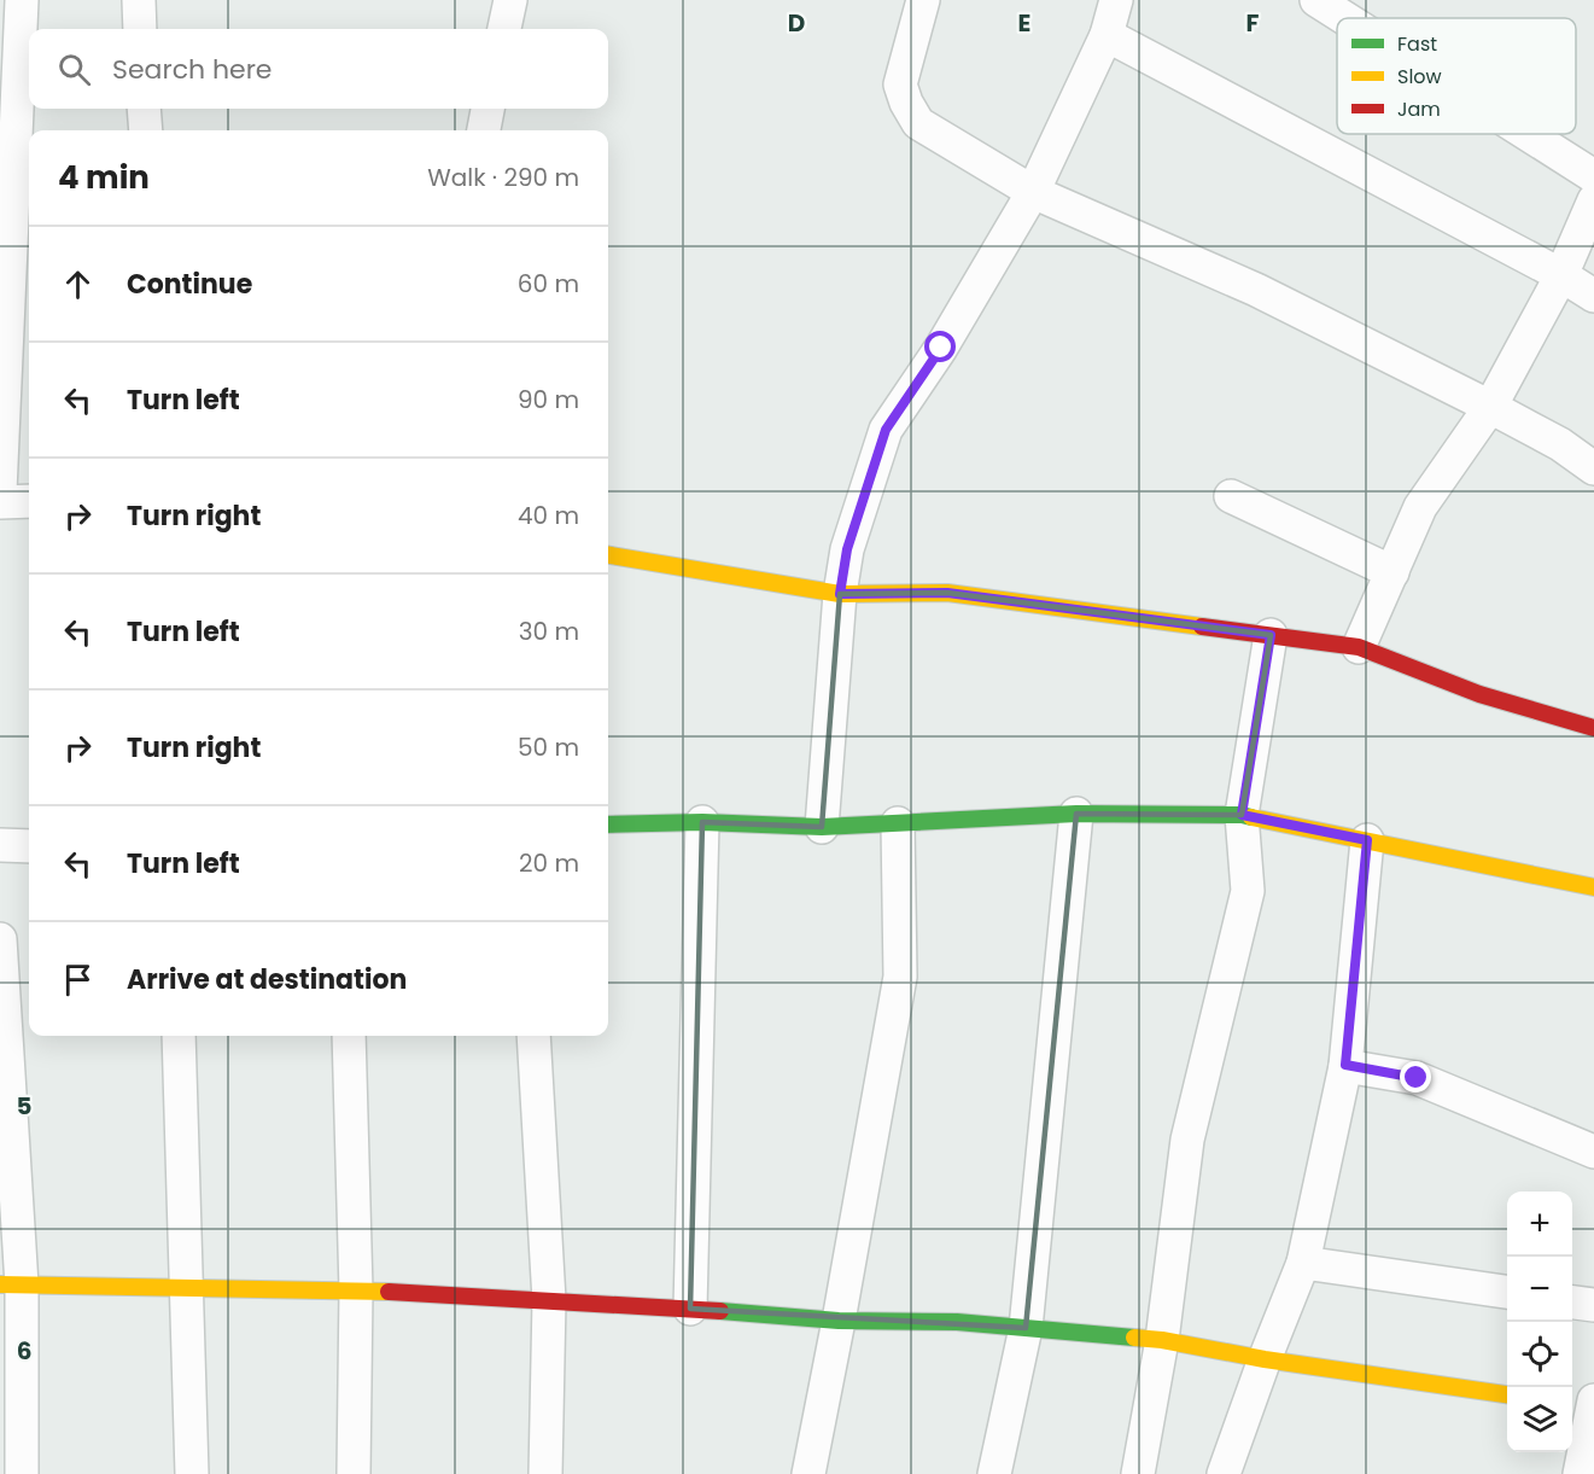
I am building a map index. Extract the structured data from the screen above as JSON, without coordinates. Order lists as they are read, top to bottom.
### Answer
{
  "legend": ["Fast", "Slow", "Jam"],
  "page": {
    "search": "Search here",
    "heading": ["4 min", "Walk · 290 m"],
    "list": [
      ["Continue", "60 m"],
      ["Turn left", "90 m"],
      ["Turn right", "40 m"],
      ["Turn left", "30 m"],
      ["Turn right", "50 m"],
      ["Turn left", "20 m"],
      "Arrive at destination"
    ],
    "map_buttons": ["+", "−"]
  },
  "grid": {
    "columns": ["D", "E", "F"],
    "rows": ["5", "6"]
  }
}
